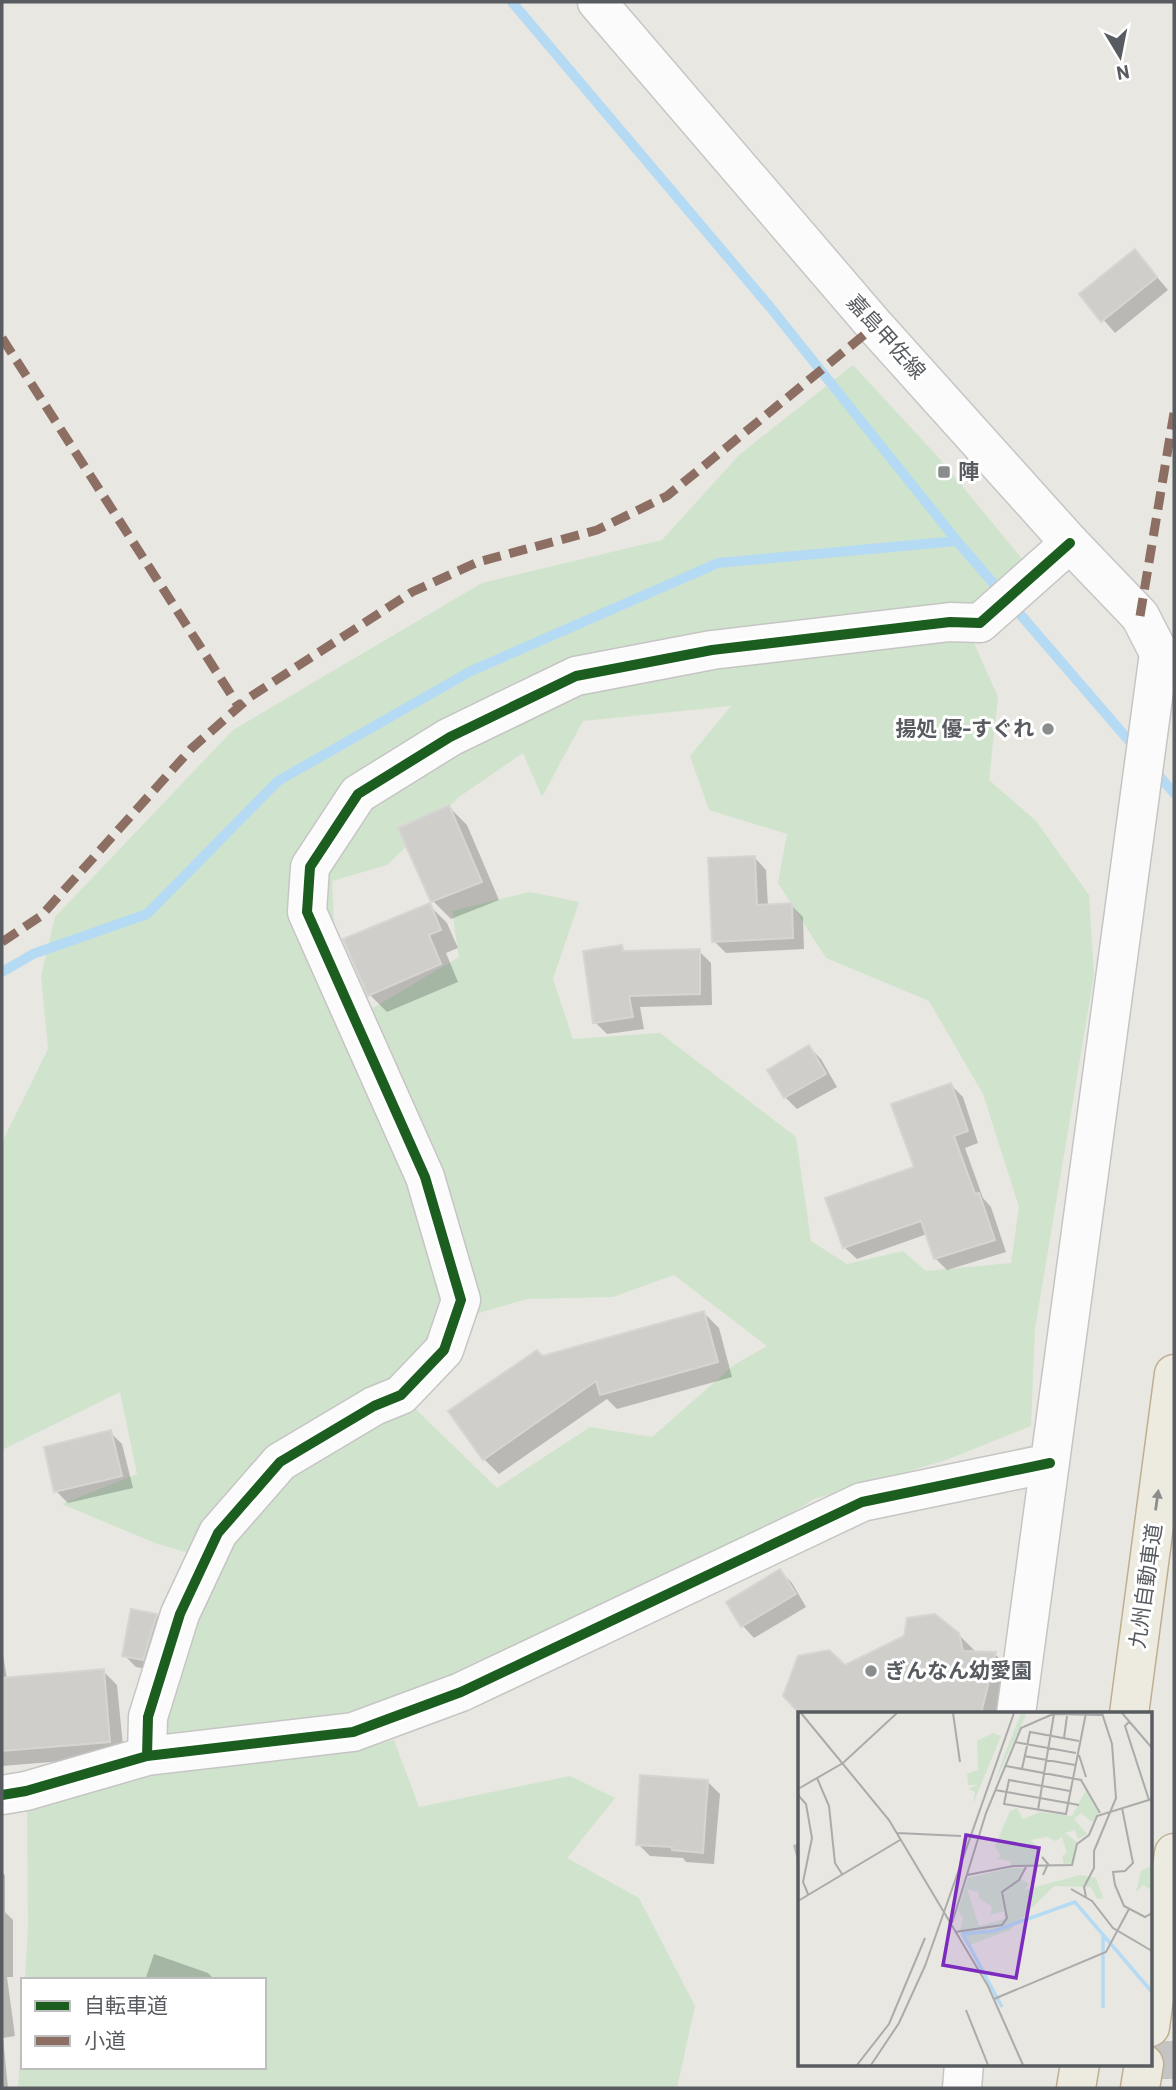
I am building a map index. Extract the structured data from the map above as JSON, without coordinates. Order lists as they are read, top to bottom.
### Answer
{
  "streets": {
    "highway": ["九州自動車道"],
    "street": ["嘉島甲佐線"]
  },
  "one_way": ["九州自動車道"],
  "places": {
    "transit": ["陣"],
    "other": ["揚処 優-すぐれ", "ぎんなん幼愛園"]
  },
  "legend": ["自転車道", "小道"],
  "north": "bottom"
}
